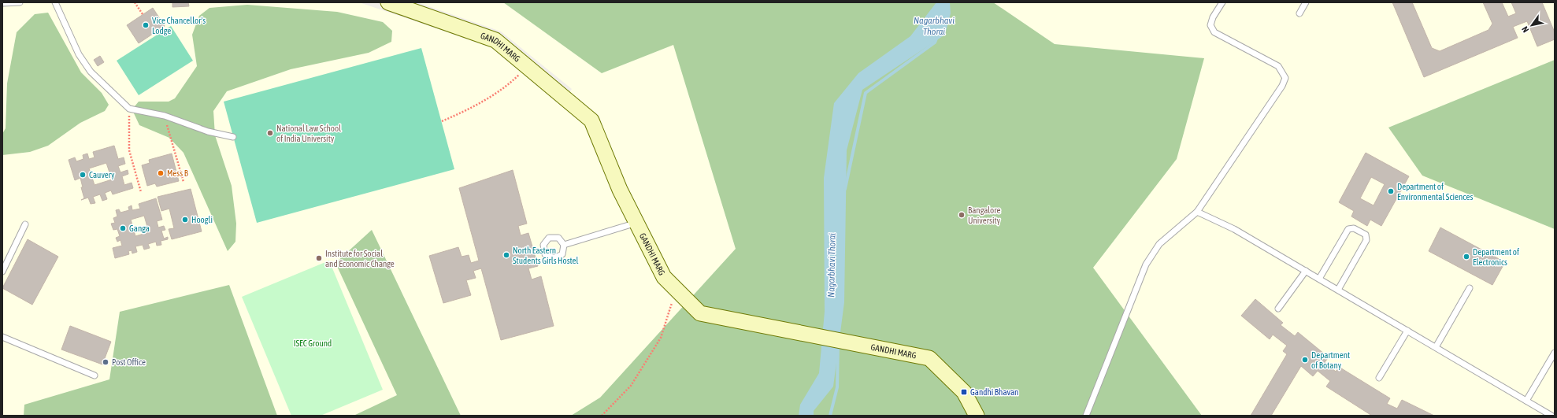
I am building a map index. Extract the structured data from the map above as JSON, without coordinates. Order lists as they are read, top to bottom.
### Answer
{
  "streets": {
    "main road": ["GANDHI MARG"]
  },
  "water": ["Nagarbhavi Thorai"],
  "parks": ["ISEC Ground"],
  "places": {
    "other": [
      "Vice Chancellor's Lodge",
      "National Law School of India University",
      "Mess B",
      "Cauvery",
      "Department of Environmental Sciences",
      "Bangalore University",
      "Hoogli",
      "Ganga",
      "North Eastern Students Girls Hostel",
      "Department of Electronics",
      "Institute for Social and Economic Change",
      "Department of Botany",
      "Post Office"
    ],
    "transit": ["Gandhi Bhavan"]
  },
  "north": "bottom left"
}
